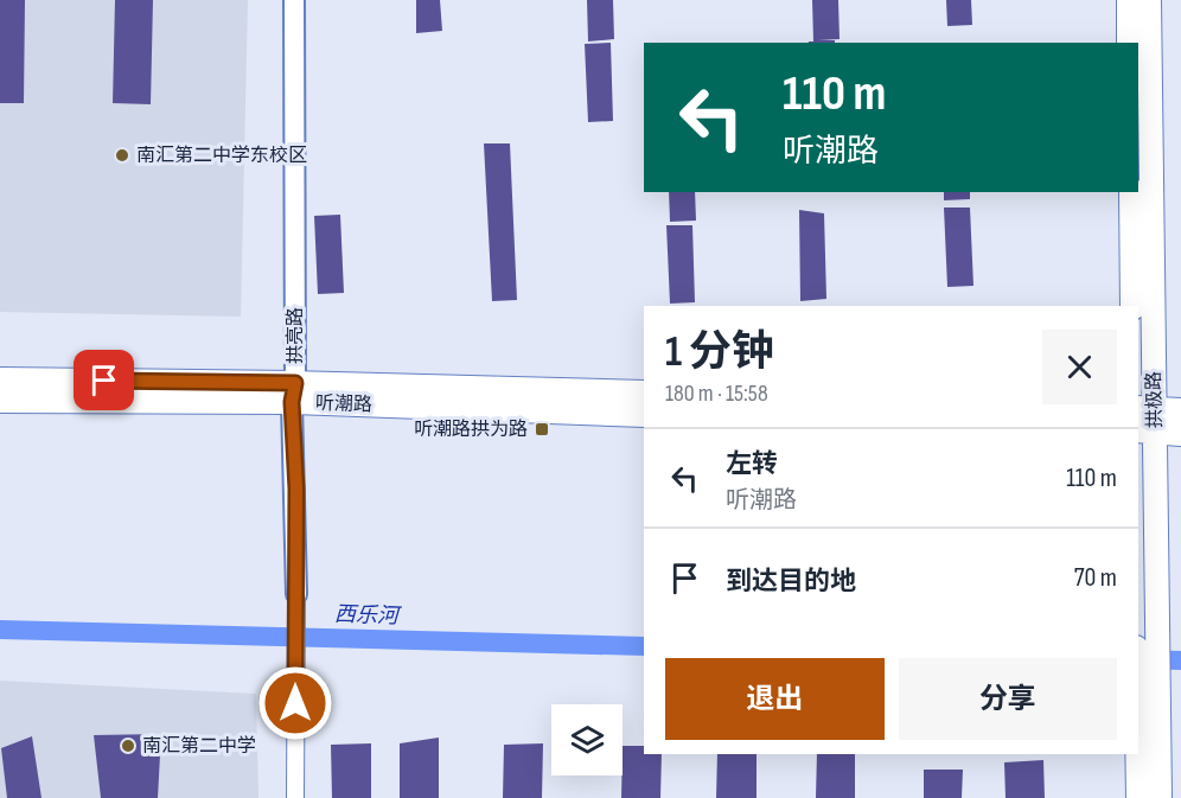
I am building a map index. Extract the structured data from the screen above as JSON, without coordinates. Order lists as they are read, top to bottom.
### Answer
{
  "streets": {
    "main road": ["拱极路", "听潮路"],
    "street": ["拱亮路"]
  },
  "crossings": [
    ["拱亮路", "听潮路"]
  ],
  "water": ["西乐河"],
  "places": {
    "other": ["南汇第二中学东校区", "南汇第二中学"],
    "transit": ["听潮路拱为路"]
  },
  "page": {
    "turn": ["110 m", "听潮路"],
    "heading": ["1 分钟", "180 m · 15:58"],
    "list": [
      {
        "name": "左转",
        "note": "听潮路",
        "value": "110 m"
      },
      {
        "name": "到达目的地",
        "value": "70 m"
      }
    ],
    "buttons": ["退出", "分享"]
  }
}
